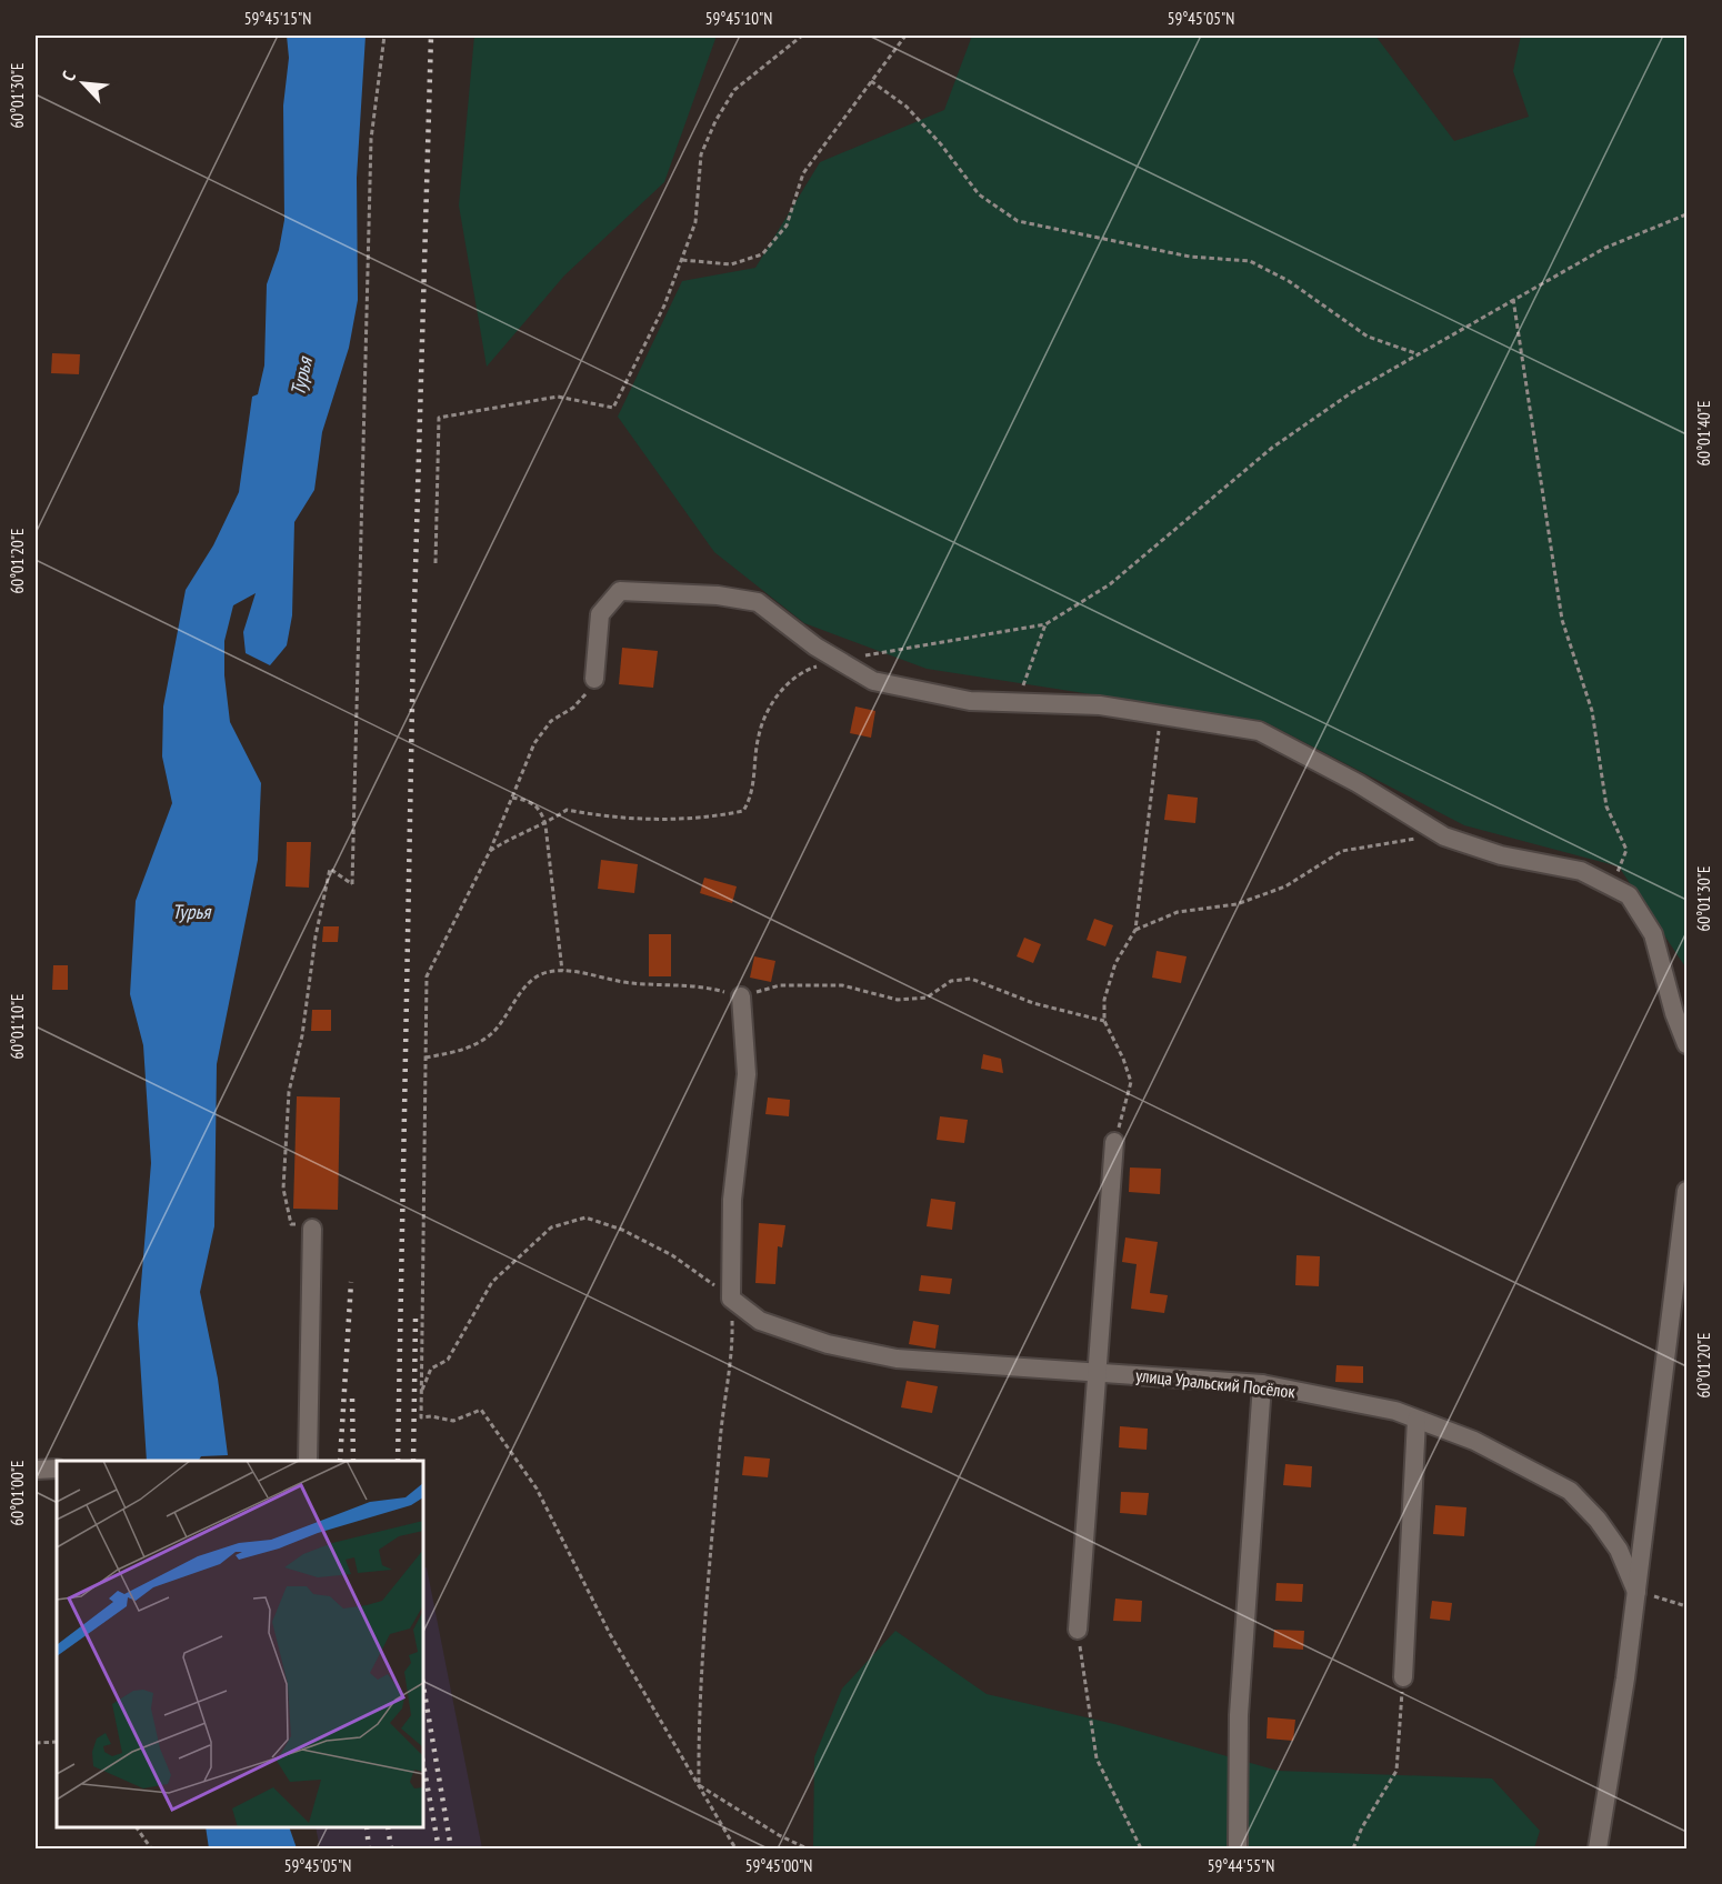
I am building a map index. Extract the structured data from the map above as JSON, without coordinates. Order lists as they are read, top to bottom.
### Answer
{
  "streets": {
    "street": ["улица Уральский Посёлок"]
  },
  "water": ["Турья"],
  "north": "top left",
  "coordinates": [
    "59°45'15\"N",
    "59°45'10\"N",
    "59°45'05\"N",
    "60°01'30\"E",
    "60°01'40\"E",
    "60°01'20\"E",
    "60°01'10\"E",
    "60°01'00\"E",
    "59°45'00\"N",
    "59°44'55\"N"
  ]
}
